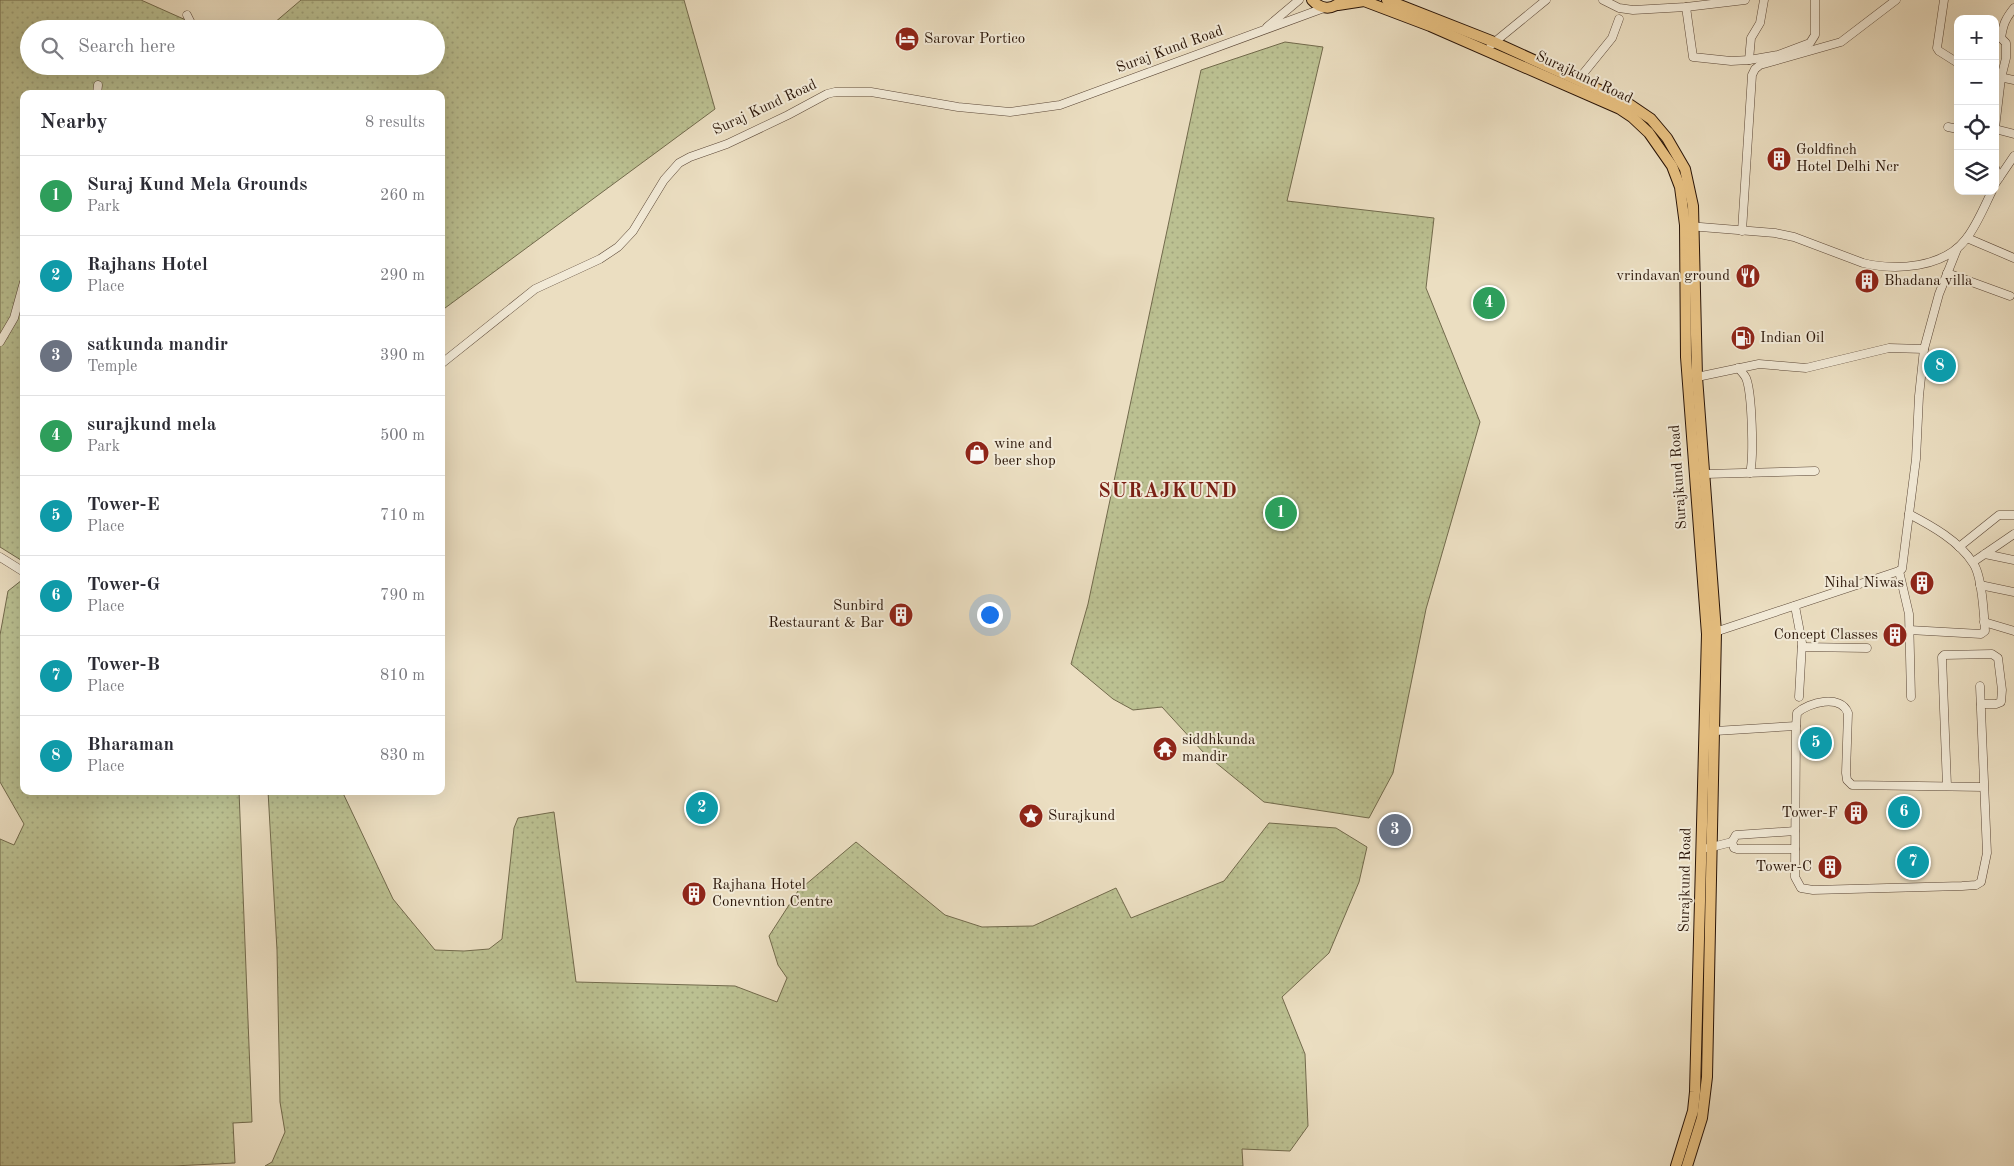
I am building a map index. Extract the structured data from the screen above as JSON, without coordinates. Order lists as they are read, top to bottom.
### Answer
{
  "streets": {
    "main road": ["Surajkund Road"],
    "street": ["Suraj Kund Road"]
  },
  "crossings": [
    ["Suraj Kund Road", "Surajkund Road"]
  ],
  "districts": ["SURAJKUND"],
  "places": {
    "hotel": ["Sarovar Portico"],
    "building": [
      "Goldfinch Hotel Delhi Ncr",
      "Bhadana villa",
      "Nihal Niwas",
      "Sunbird Restaurant & Bar",
      "Concept Classes",
      "Tower-F",
      "Tower-C",
      "Rajhana Hotel Conevntion Centre"
    ],
    "restaurant": ["vrindavan ground"],
    "fuel station": ["Indian Oil"],
    "shop": ["wine and beer shop"],
    "temple": ["siddhkunda mandir"],
    "place": ["Surajkund"]
  },
  "page": {
    "map_buttons": ["+", "−"],
    "search": "Search here",
    "heading": ["Nearby", "8 results"],
    "list": [
      {
        "mark": "1",
        "name": "Suraj Kund Mela Grounds",
        "note": "Park",
        "value": "260 m"
      },
      {
        "mark": "2",
        "name": "Rajhans Hotel",
        "note": "Place",
        "value": "290 m"
      },
      {
        "mark": "3",
        "name": "satkunda mandir",
        "note": "Temple",
        "value": "390 m"
      },
      {
        "mark": "4",
        "name": "surajkund mela",
        "note": "Park",
        "value": "500 m"
      },
      {
        "mark": "5",
        "name": "Tower-E",
        "note": "Place",
        "value": "710 m"
      },
      {
        "mark": "6",
        "name": "Tower-G",
        "note": "Place",
        "value": "790 m"
      },
      {
        "mark": "7",
        "name": "Tower-B",
        "note": "Place",
        "value": "810 m"
      },
      {
        "mark": "8",
        "name": "Bharaman",
        "note": "Place",
        "value": "830 m"
      }
    ],
    "pins": [
      "4",
      "8",
      "1",
      "5",
      "2",
      "6",
      "3",
      "7"
    ]
  }
}
